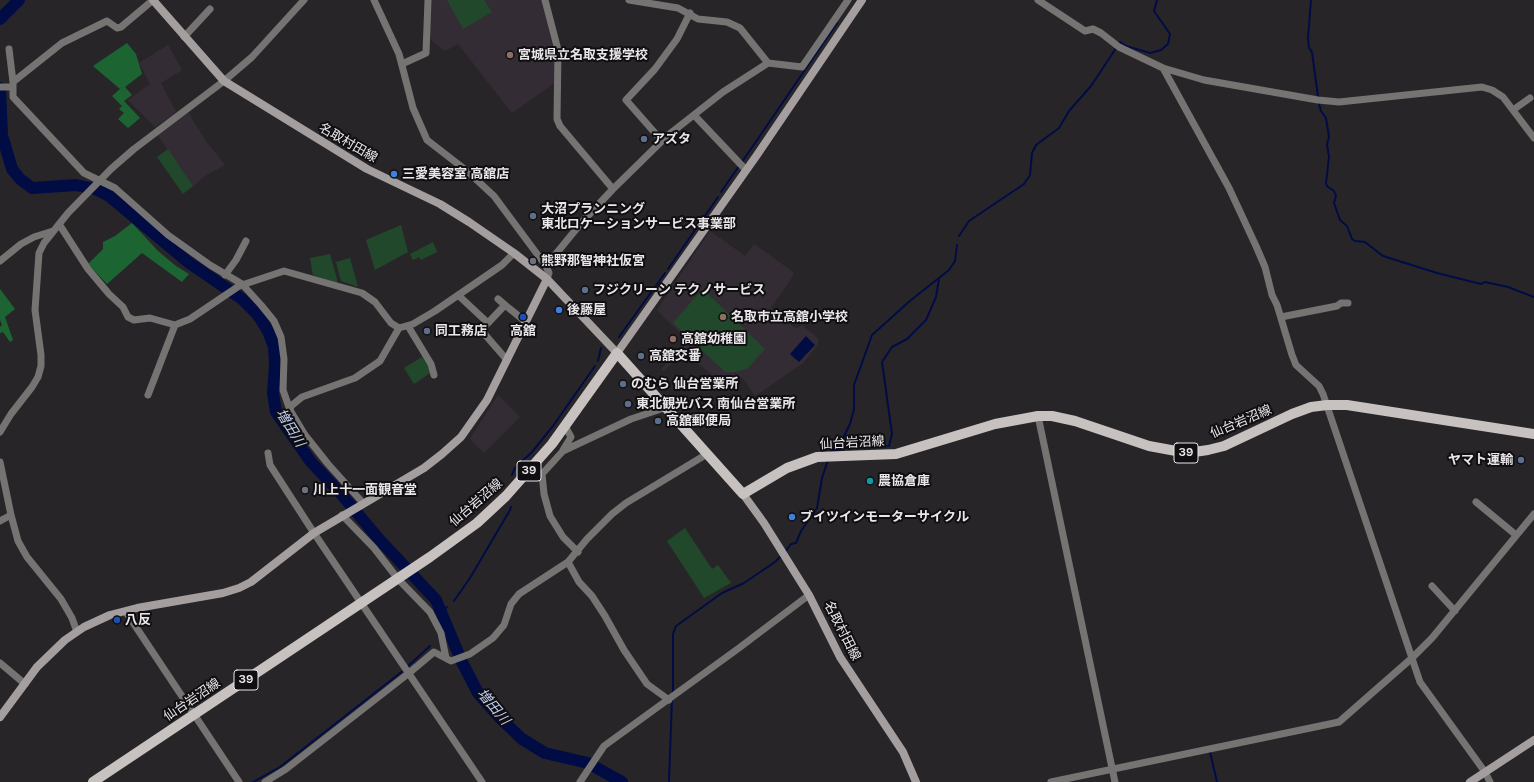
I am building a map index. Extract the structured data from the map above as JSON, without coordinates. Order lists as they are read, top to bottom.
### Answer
{
  "streets": {
    "main road": ["仙台岩沼線", "39"],
    "street": ["名取村田線"]
  },
  "crossings": [
    ["名取村田線", "仙台岩沼線"]
  ],
  "water": ["増田川"],
  "places": [
    "宮城県立名取支援学校",
    "アズタ",
    "三愛美容室 高舘店",
    "大沼プランニング 東北ロケーションサービス事業部",
    "熊野那智神社仮宮",
    "フジクリーン テクノサービス",
    "後藤屋",
    "高舘",
    "名取市立高舘小学校",
    "同工務店",
    "高舘幼稚園",
    "高舘交番",
    "のむら 仙台営業所",
    "東北観光バス 南仙台営業所",
    "高舘郵便局",
    "ヤマト運輸",
    "農協倉庫",
    "川上十一面観音堂",
    "ブイツインモーターサイクル",
    "八反"
  ]
}
